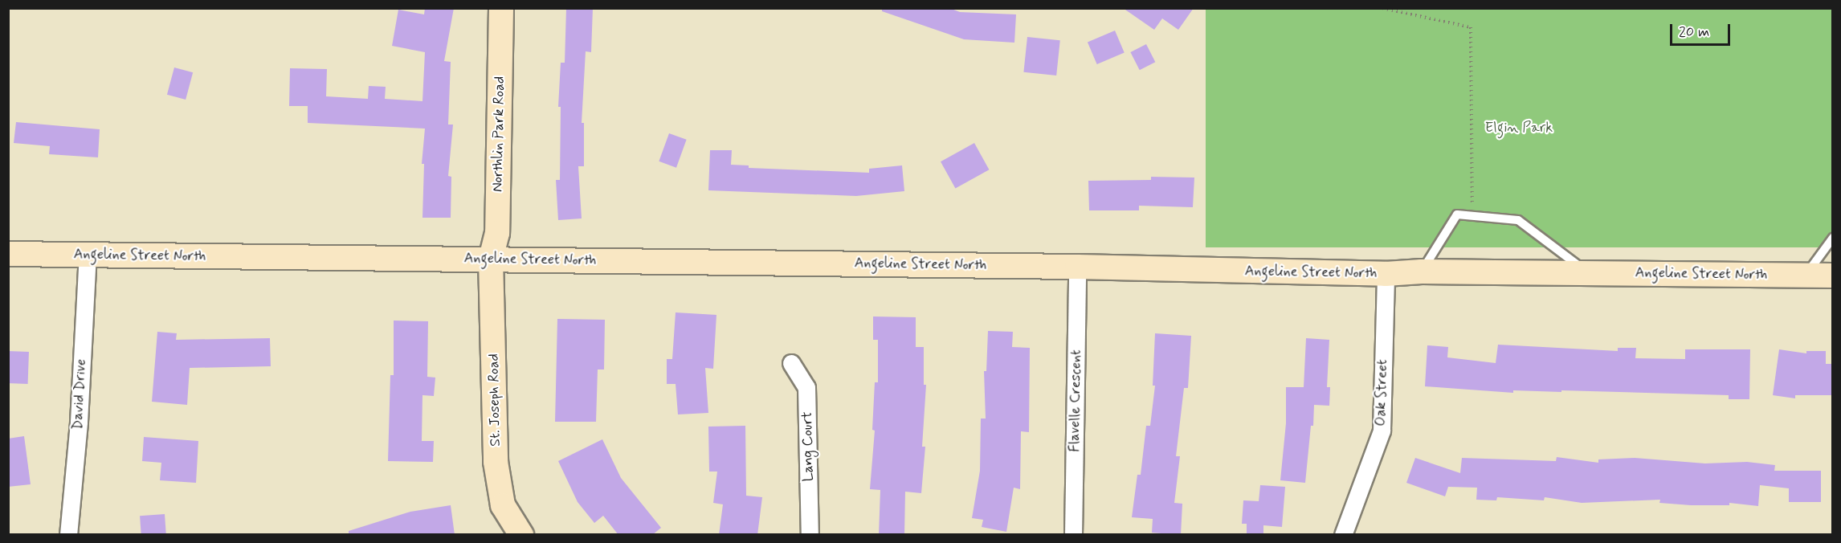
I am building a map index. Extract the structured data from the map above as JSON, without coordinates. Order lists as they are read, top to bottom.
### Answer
{
  "streets": {
    "main road": ["Northlin Park Road", "Angeline Street North", "St. Joseph Road"],
    "street": [
      "Oak Street",
      "David Drive",
      "Flavelle Crescent",
      "Lang Court"
    ]
  },
  "crossings": [
    ["Northlin Park Road", "Angeline Street North"],
    ["Northlin Park Road", "St. Joseph Road"],
    ["Angeline Street North", "Oak Street"],
    ["Angeline Street North", "David Drive"],
    ["Angeline Street North", "St. Joseph Road"],
    ["Angeline Street North", "Flavelle Crescent"]
  ],
  "parks": ["Elgin Park"],
  "scale_bar": "20 m"
}
